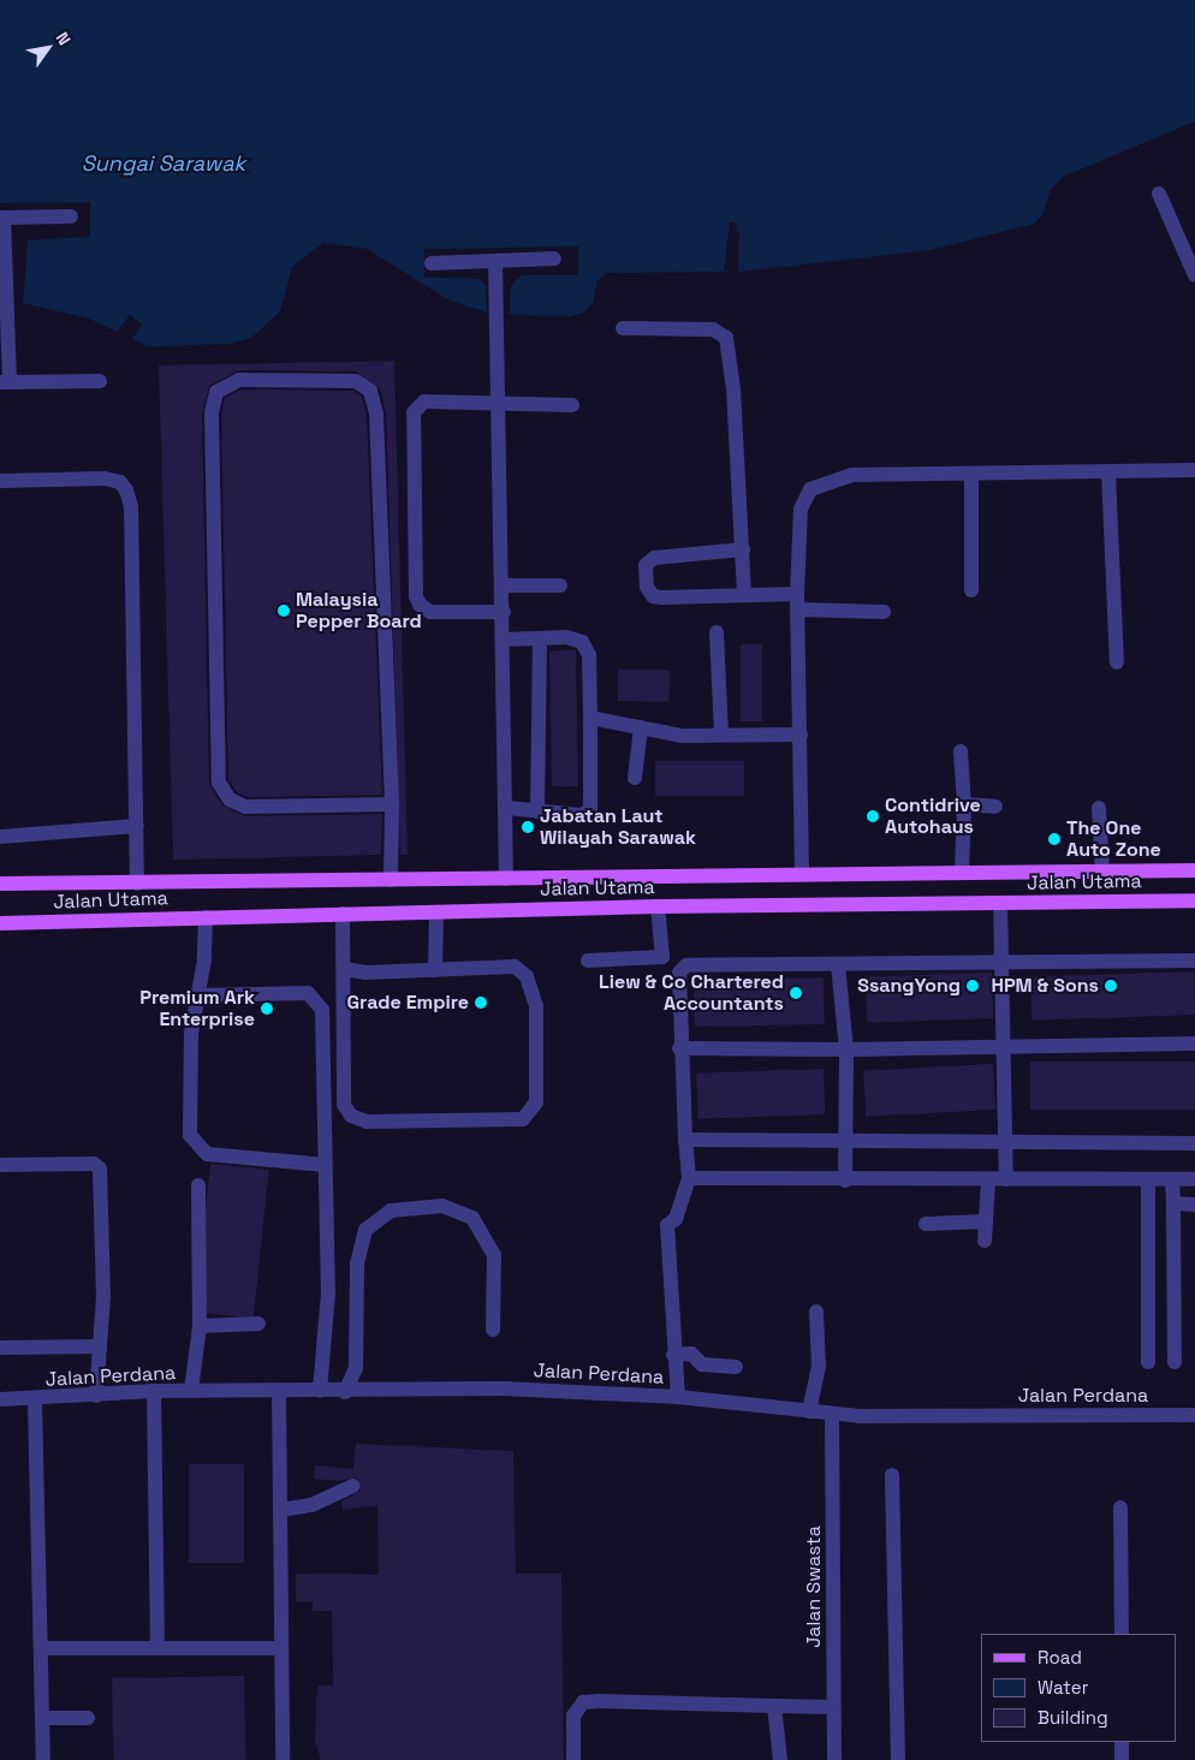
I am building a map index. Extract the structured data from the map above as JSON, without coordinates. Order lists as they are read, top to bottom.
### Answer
{
  "streets": {
    "main road": ["Jalan Utama"],
    "street": ["Jalan Perdana", "Jalan Swasta"]
  },
  "crossings": [
    ["Jalan Perdana", "Jalan Swasta"]
  ],
  "water": ["Sungai Sarawak"],
  "places": [
    "Malaysia Pepper Board",
    "Contidrive Autohaus",
    "Jabatan Laut Wilayah Sarawak",
    "The One Auto Zone",
    "SsangYong",
    "HPM & Sons",
    "Liew & Co Chartered Accountants",
    "Grade Empire",
    "Premium Ark Enterprise"
  ],
  "legend": ["Road", "Water", "Building"],
  "north": "top right"
}
